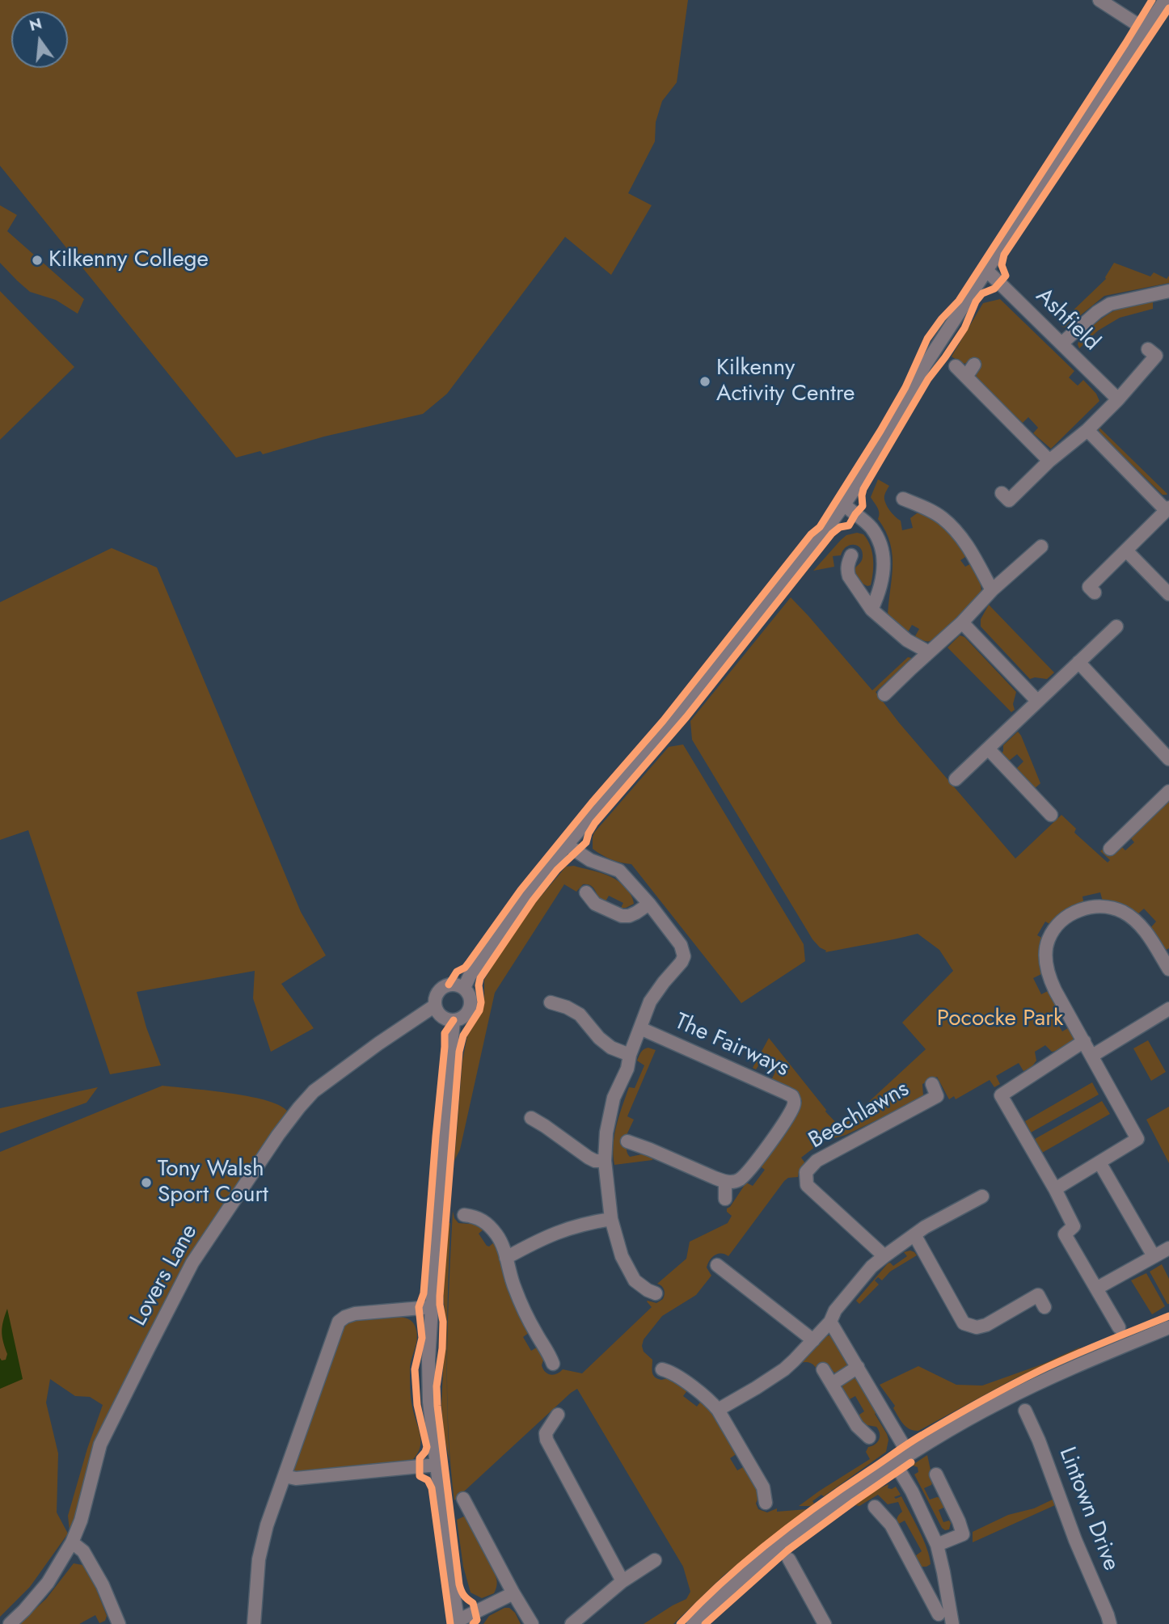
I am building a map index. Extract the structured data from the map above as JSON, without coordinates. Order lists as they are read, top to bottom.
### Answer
{
  "streets": {
    "street": [
      "Ashfield",
      "The Fairways",
      "Beechlawns",
      "Lovers Lane",
      "Lintown Drive"
    ]
  },
  "parks": ["Pococke Park"],
  "places": ["Kilkenny College", "Kilkenny Activity Centre", "Tony Walsh Sport Court"],
  "north": "top"
}
